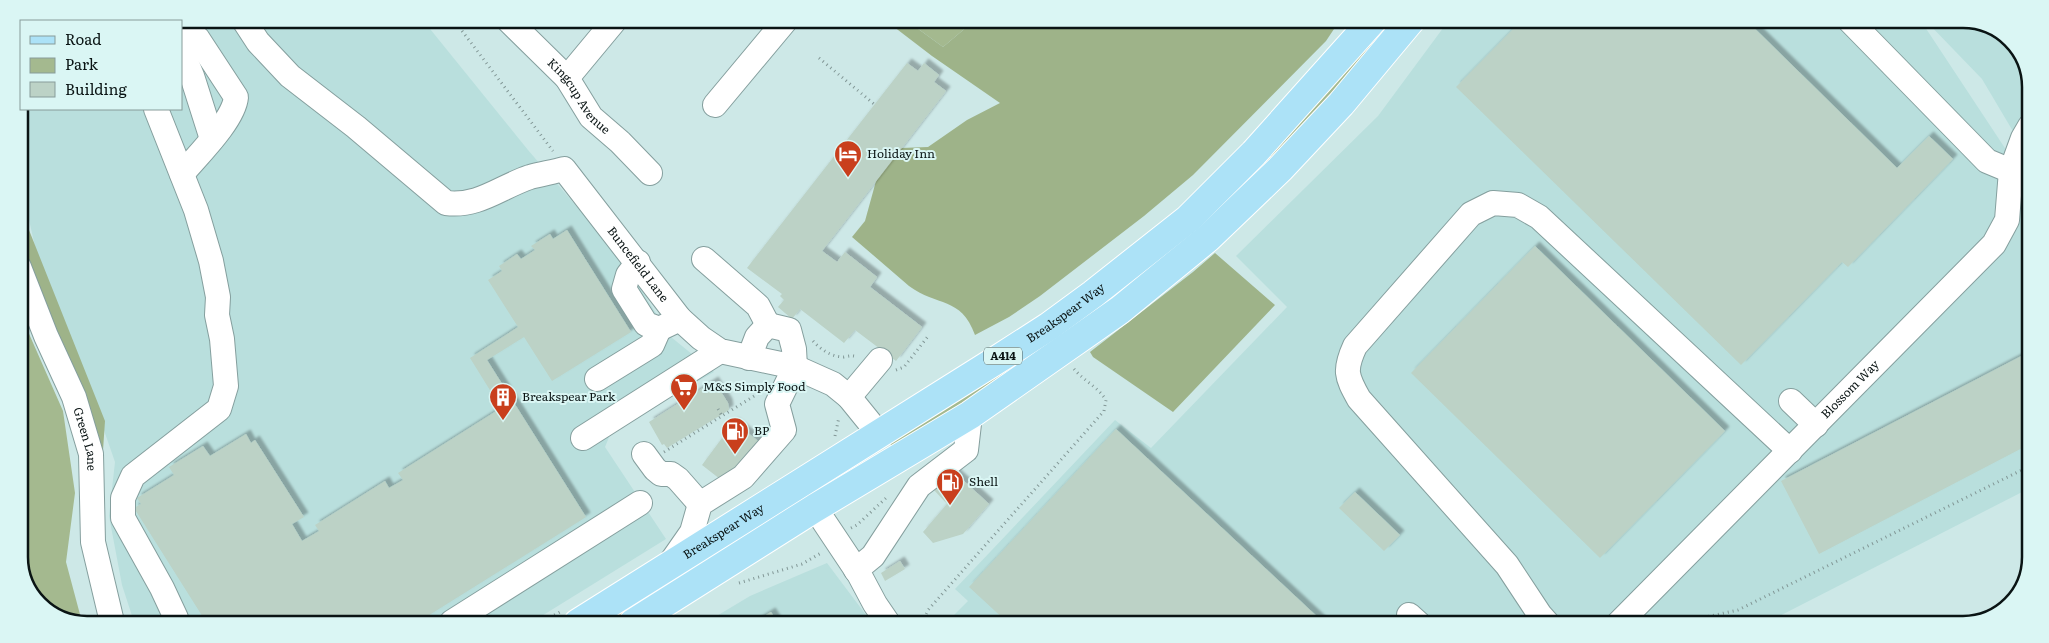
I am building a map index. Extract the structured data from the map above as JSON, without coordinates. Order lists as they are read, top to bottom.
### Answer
{
  "streets": {
    "main road": ["Breakspear Way", "A414"],
    "street": [
      "Kingcup Avenue",
      "Buncefield Lane",
      "Blossom Way",
      "Green Lane"
    ]
  },
  "crossings": [
    ["Buncefield Lane", "Breakspear Way"]
  ],
  "places": {
    "hotel": ["Holiday Inn"],
    "supermarket": ["M&S Simply Food"],
    "building": ["Breakspear Park"],
    "fuel station": ["BP", "Shell"]
  },
  "legend": ["Road", "Park", "Building"]
}
